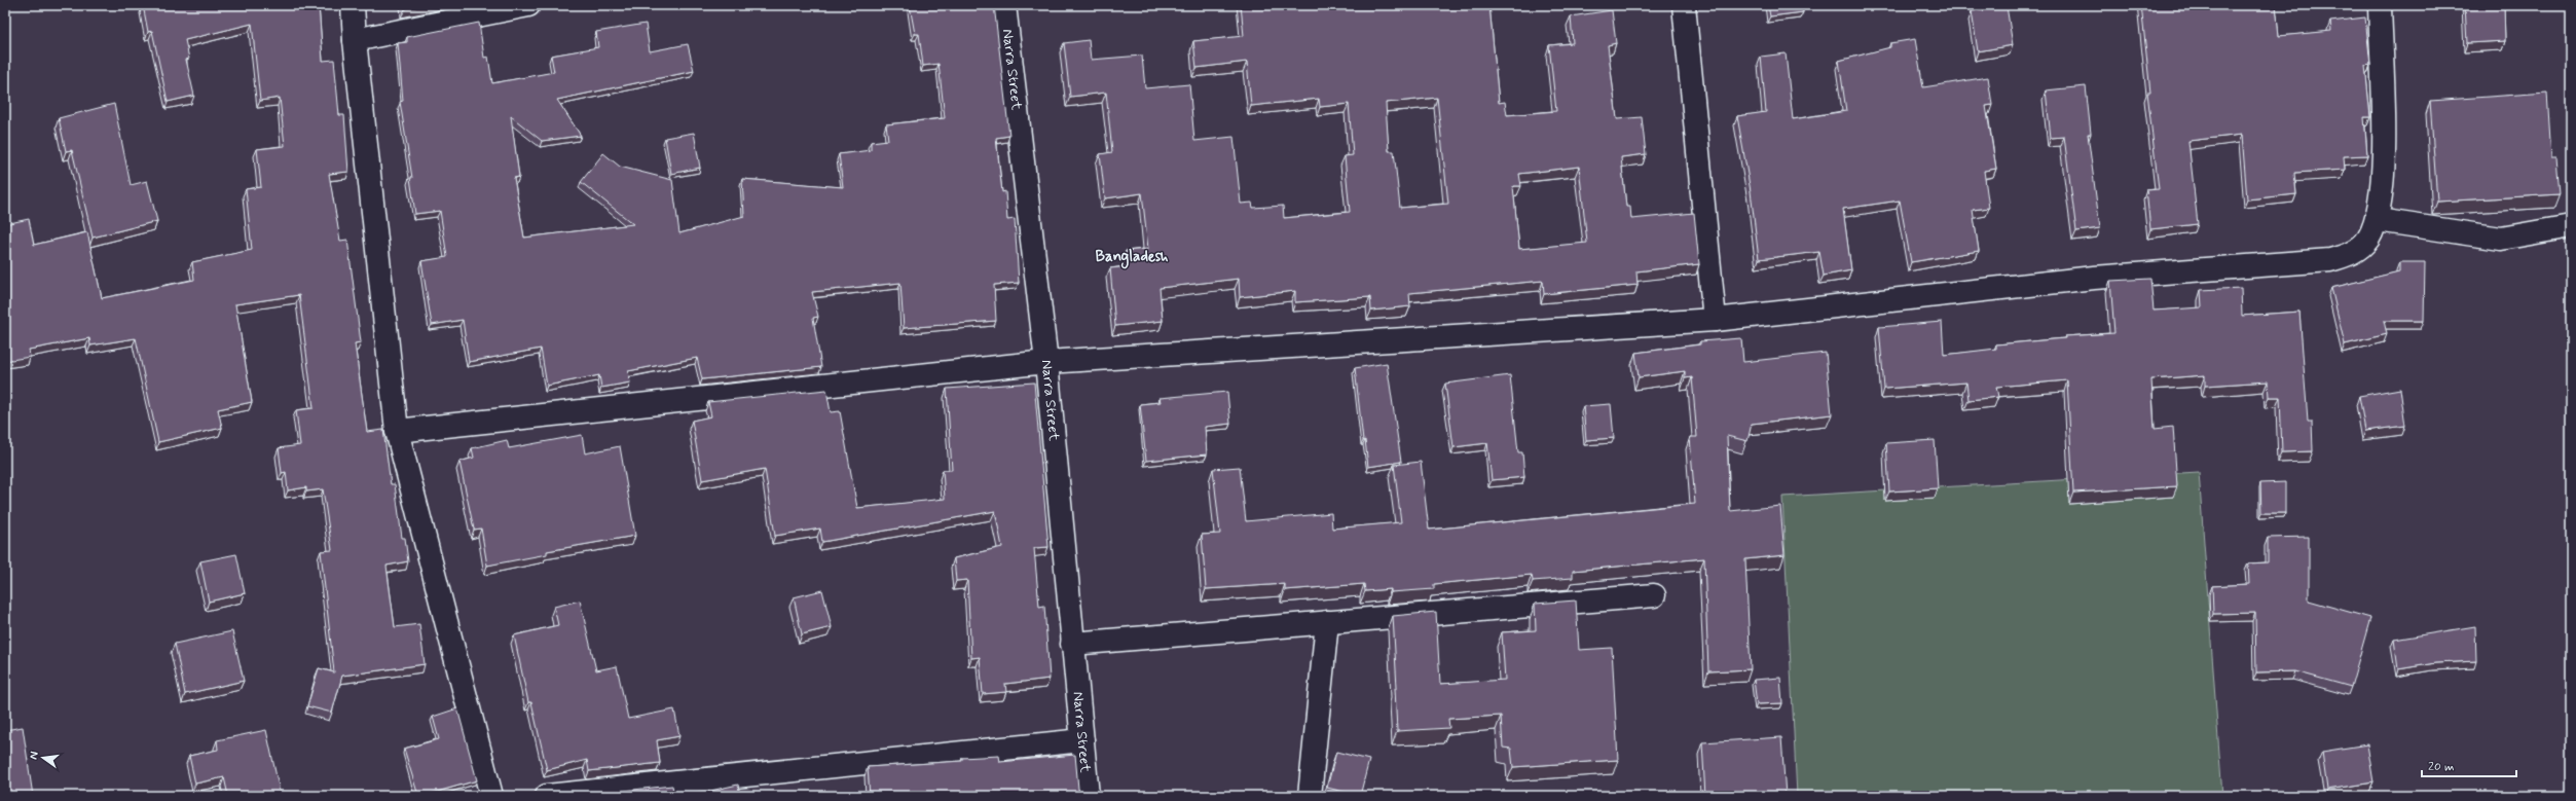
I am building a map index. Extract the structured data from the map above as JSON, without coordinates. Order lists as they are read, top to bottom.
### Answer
{
  "streets": {
    "street": ["Narra Street"]
  },
  "districts": ["Bangladesh"],
  "scale_bar": "20 m",
  "north": "left"
}
